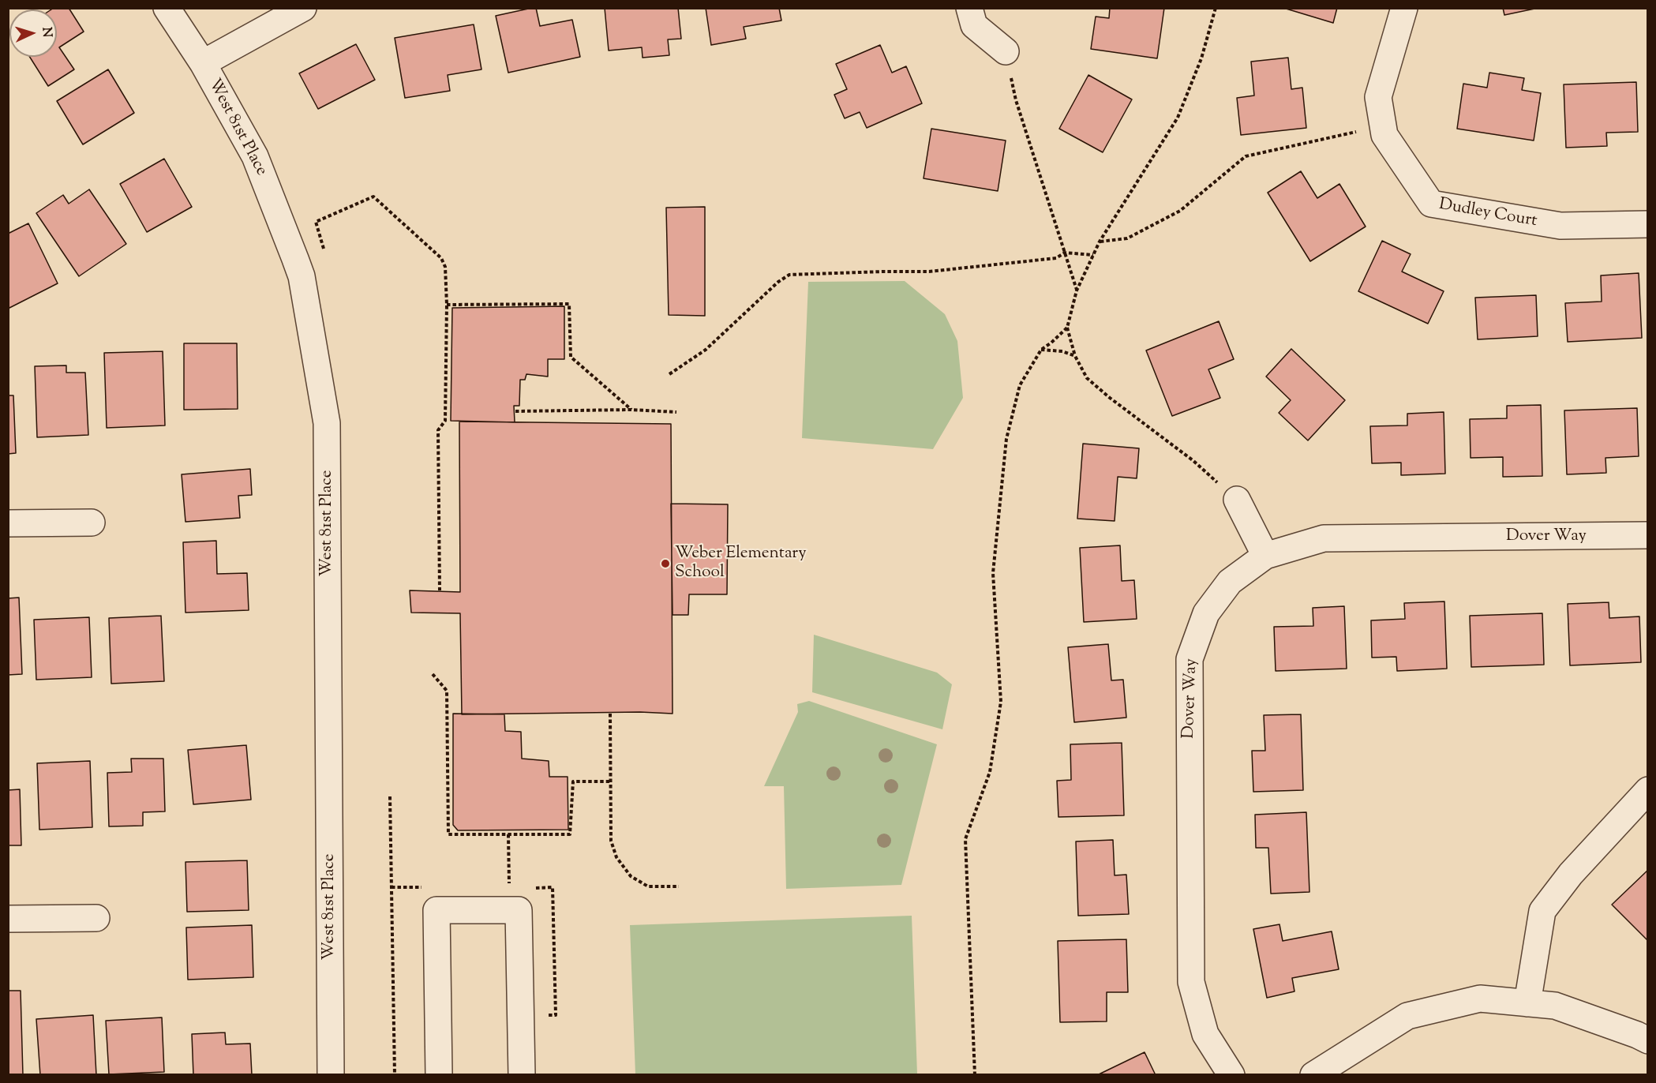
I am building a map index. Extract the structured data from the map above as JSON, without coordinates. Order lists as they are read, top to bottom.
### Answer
{
  "streets": {
    "street": ["West 81st Place", "Dudley Court", "Dover Way"]
  },
  "places": ["Weber Elementary School"],
  "north": "right"
}
